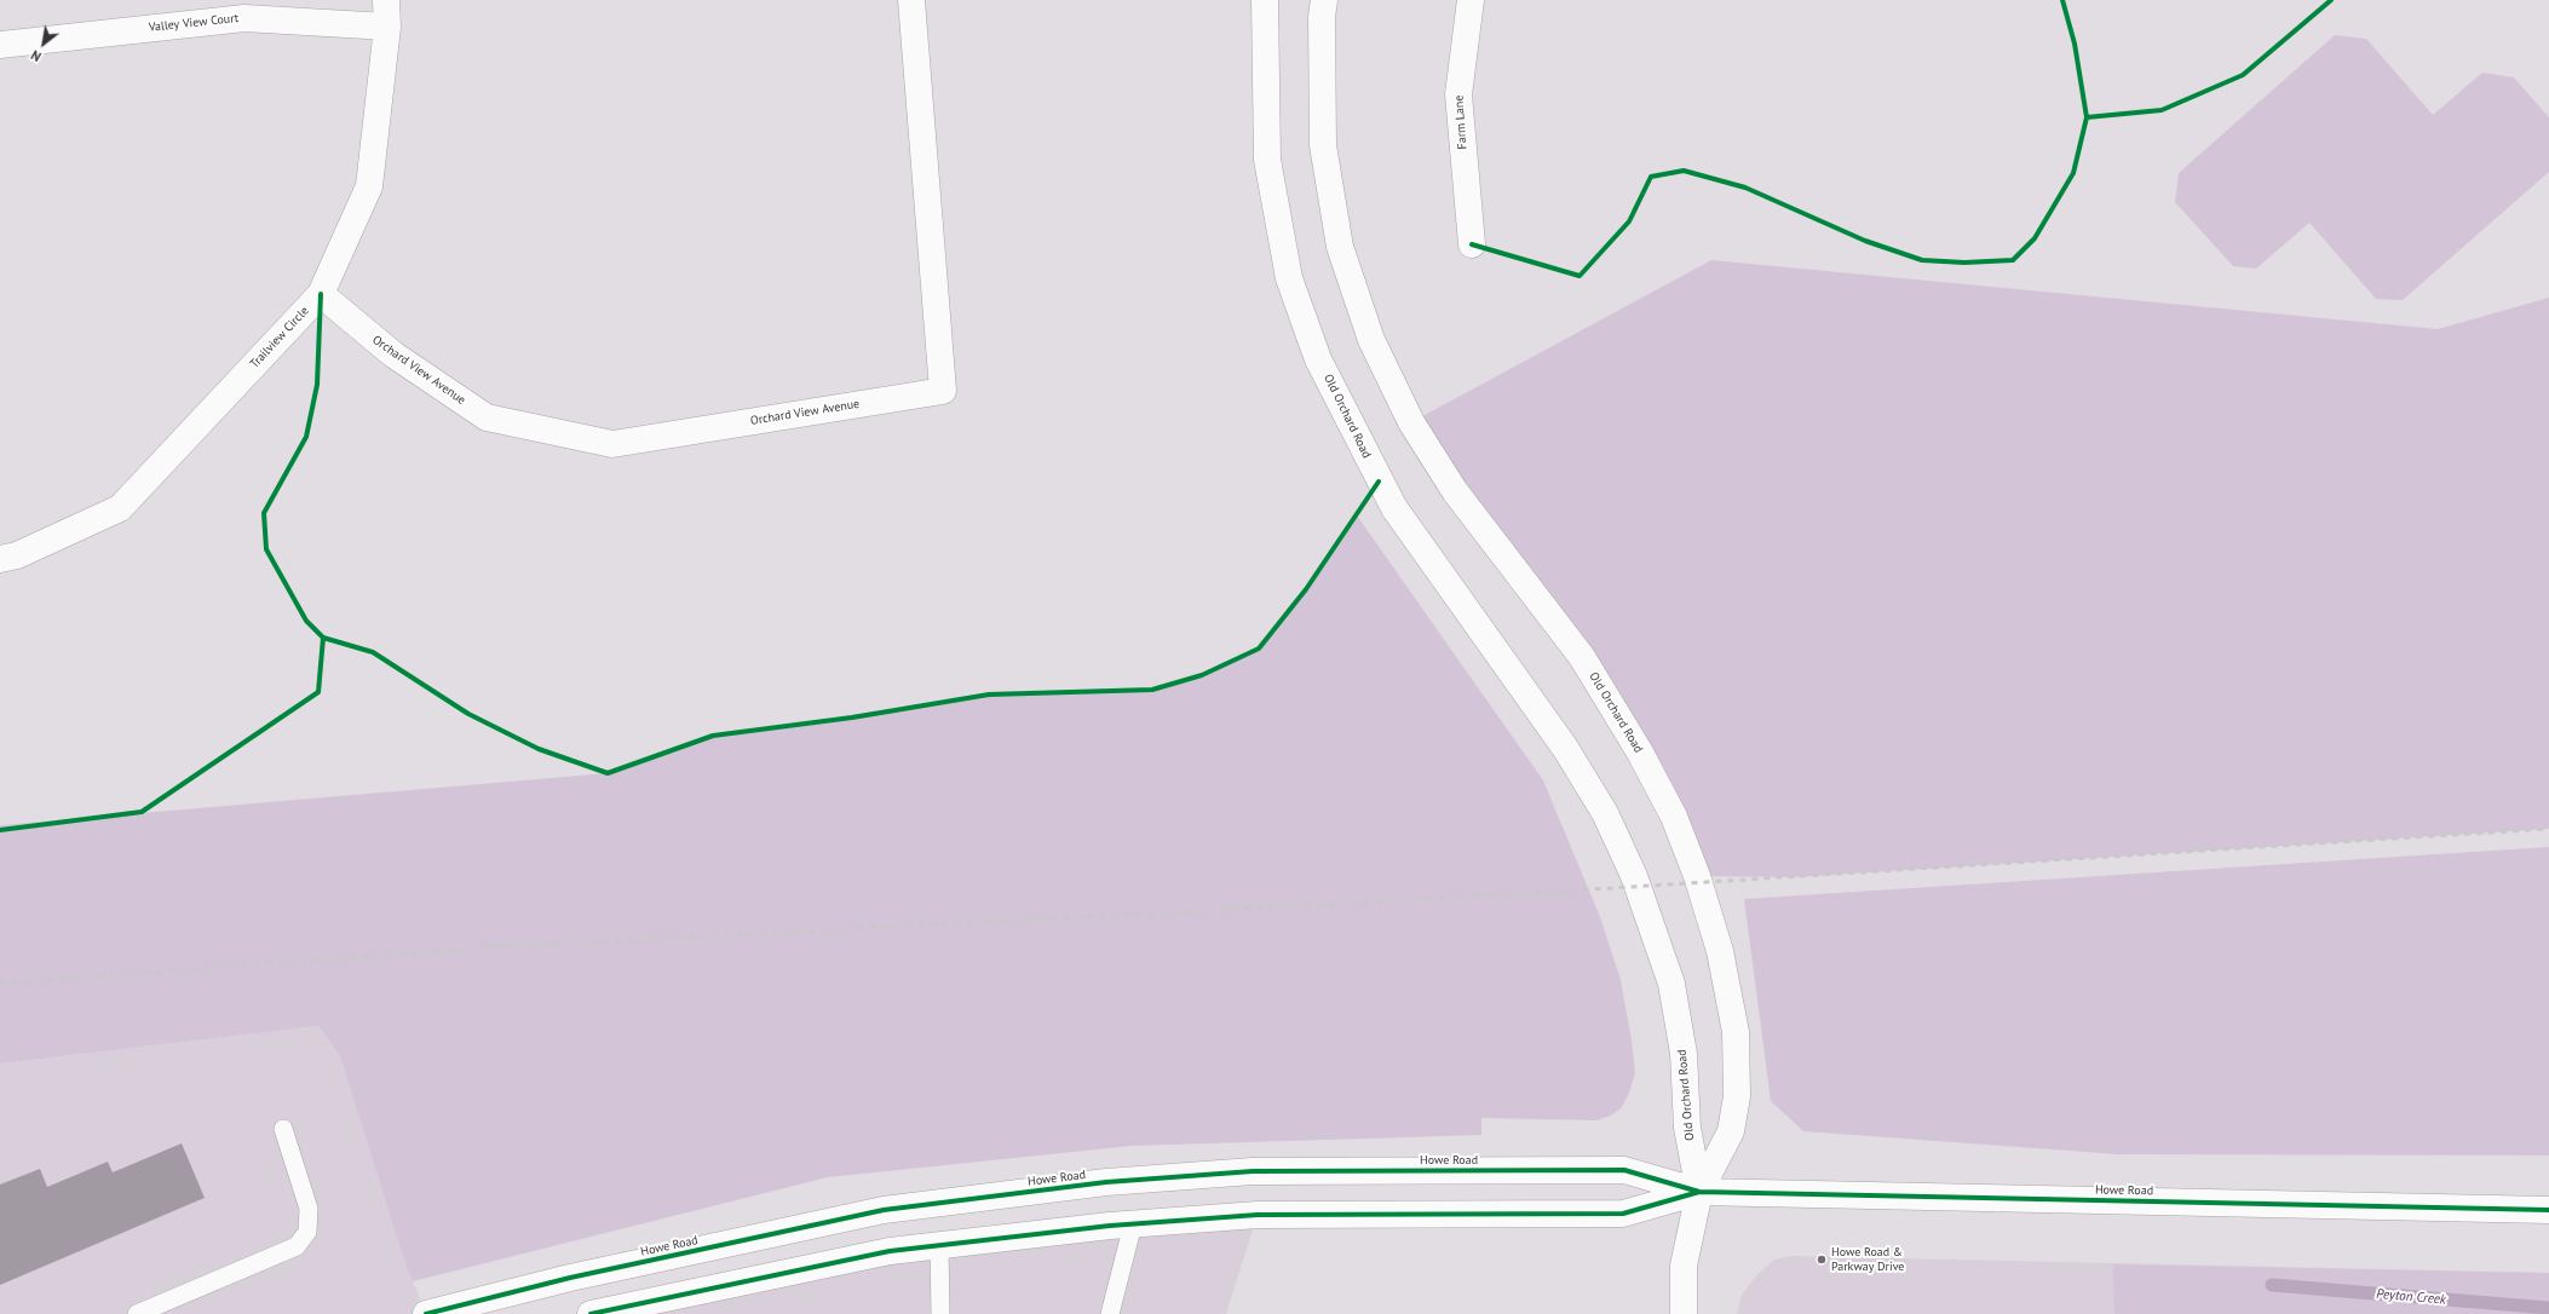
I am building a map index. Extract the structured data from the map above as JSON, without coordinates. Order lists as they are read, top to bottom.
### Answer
{
  "streets": {
    "street": [
      "Valley View Court",
      "Farm Lane",
      "Trailview Circle",
      "Orchard View Avenue",
      "Old Orchard Road",
      "Howe Road"
    ]
  },
  "crossings": [
    ["Valley View Court", "Trailview Circle"],
    ["Trailview Circle", "Orchard View Avenue"],
    ["Old Orchard Road", "Howe Road"]
  ],
  "water": ["Peyton Creek"],
  "places": ["Howe Road & Parkway Drive"],
  "north": "bottom left"
}
